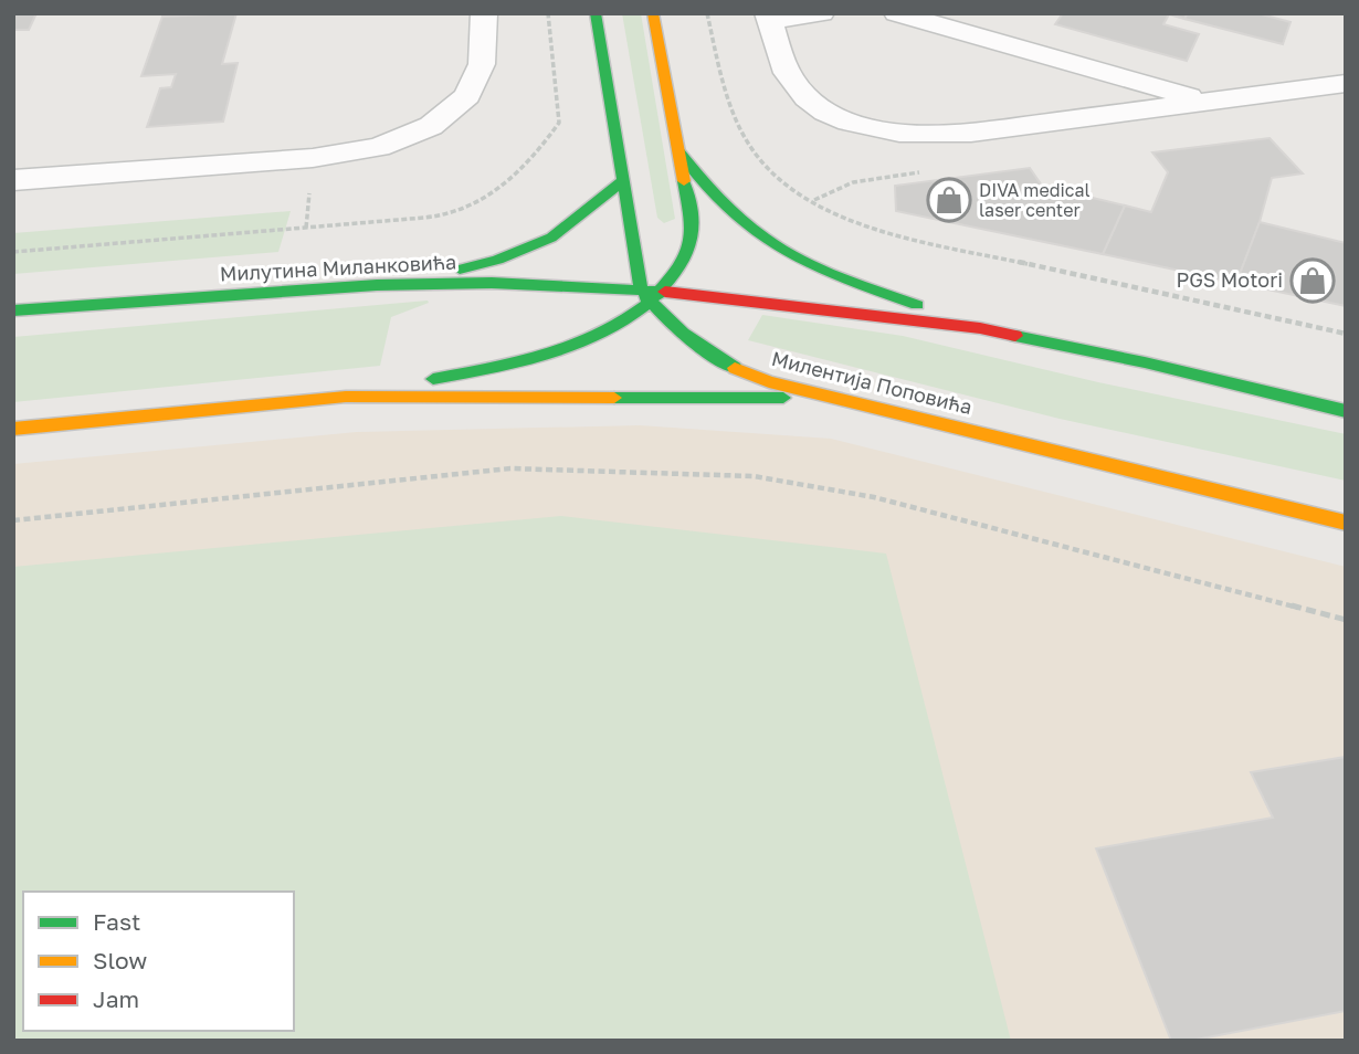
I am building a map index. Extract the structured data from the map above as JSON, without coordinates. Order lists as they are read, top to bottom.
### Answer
{
  "streets": {
    "street": ["Милутина Миланковића", "Милентија Поповића"]
  },
  "crossings": [
    ["Милутина Миланковића", "Милентија Поповића"]
  ],
  "places": {
    "shop": ["DIVA medical laser center", "PGS Motori"]
  },
  "legend": ["Fast", "Slow", "Jam"]
}
